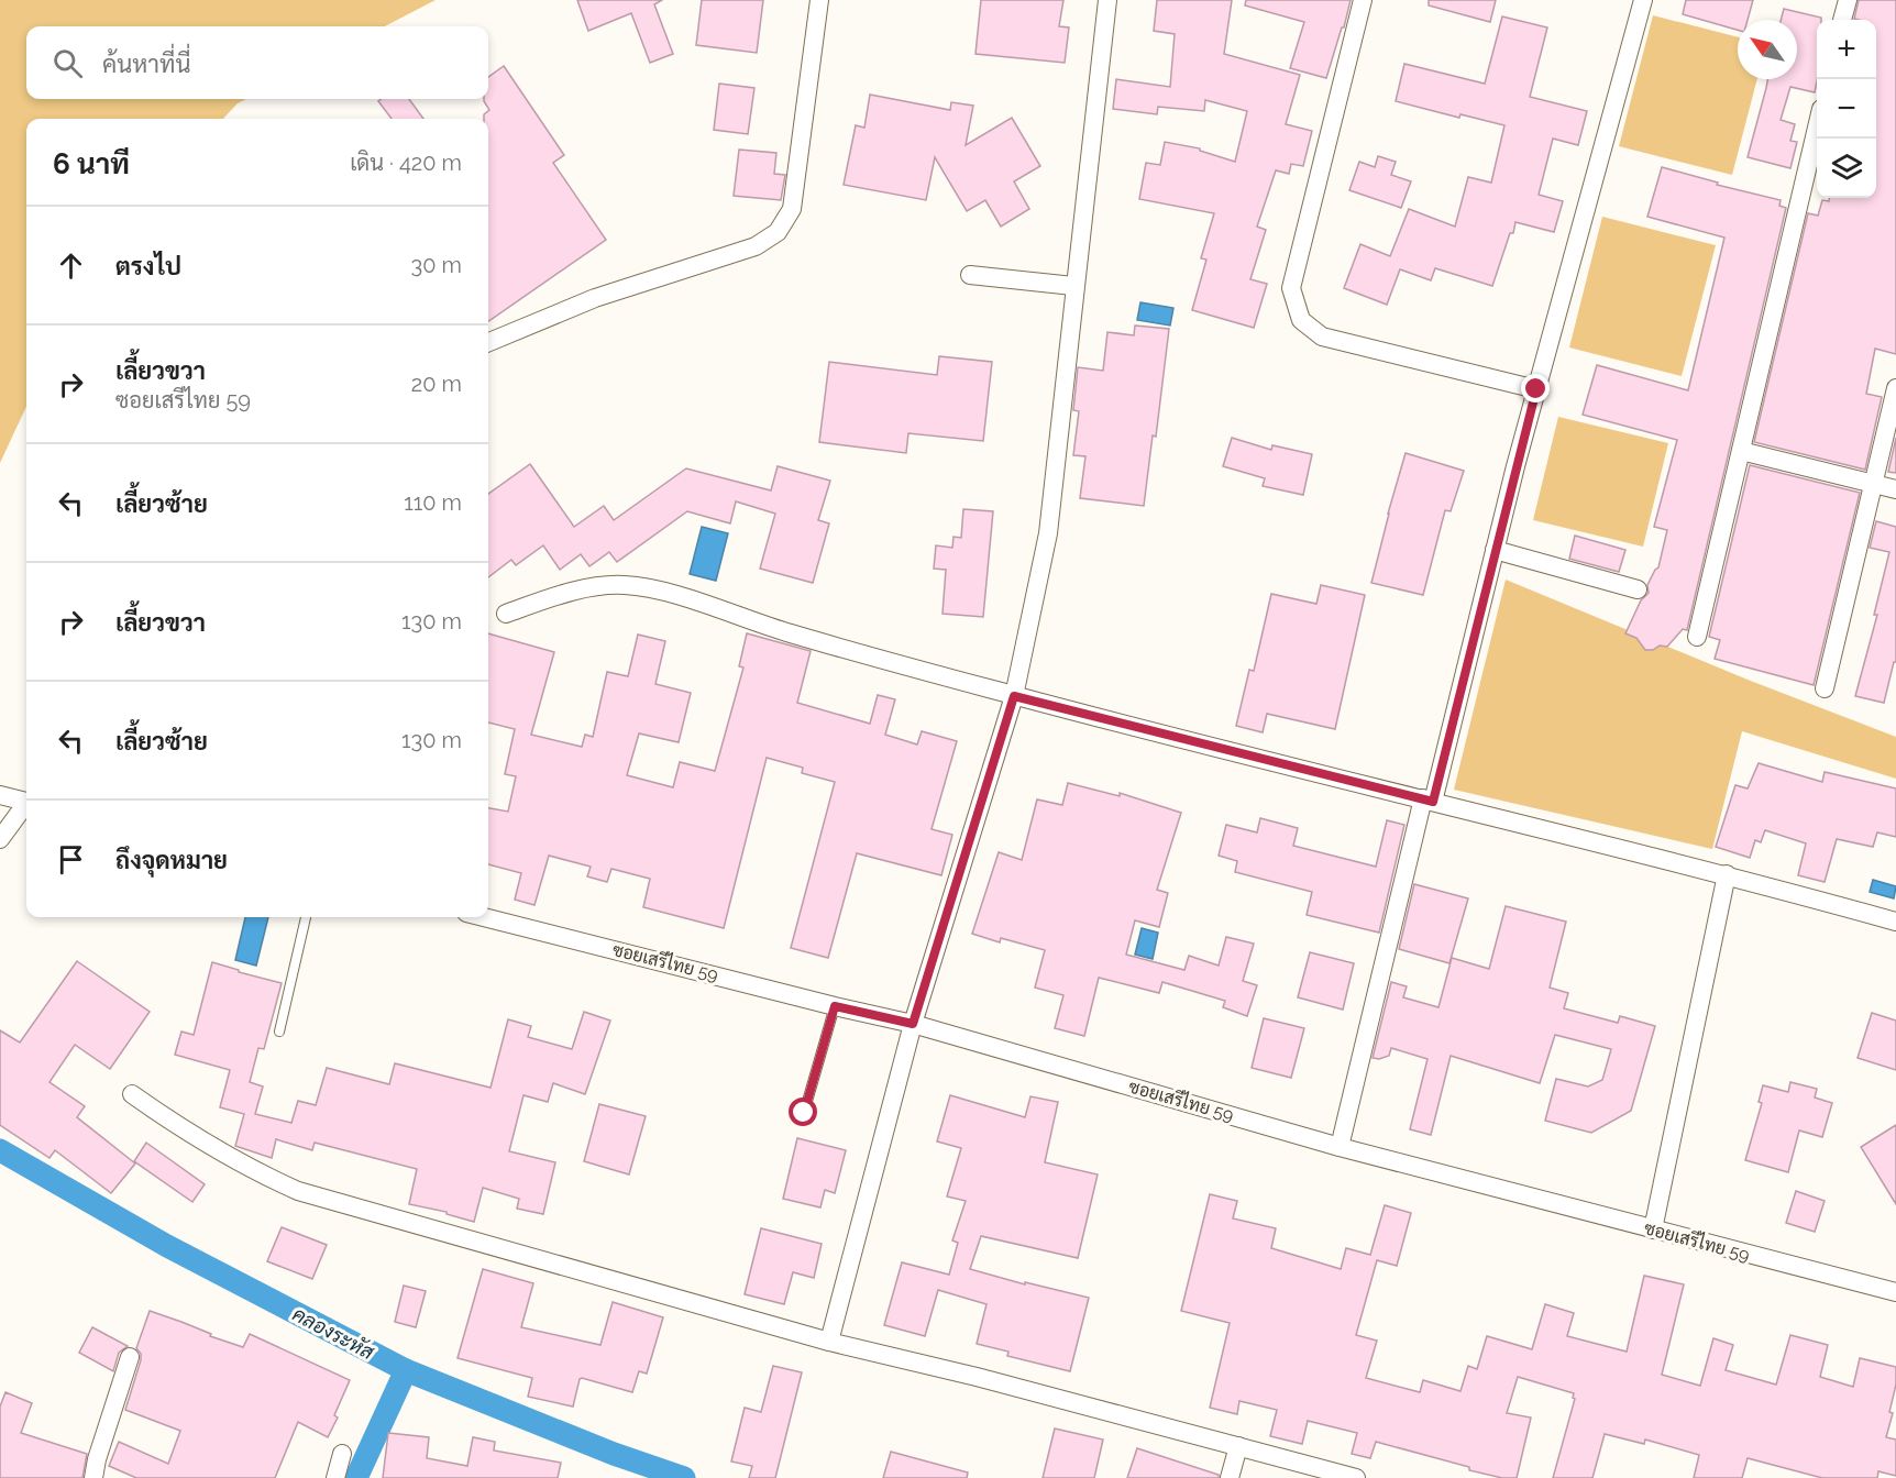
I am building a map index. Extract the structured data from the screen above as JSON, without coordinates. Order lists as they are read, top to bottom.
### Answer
{
  "streets": {
    "street": ["ซอยเสรีไทย 59"]
  },
  "water": ["คลองระหัส"],
  "north": "top left",
  "page": {
    "map_buttons": ["+", "−"],
    "search": "ค้นหาที่นี่",
    "heading": ["6 นาที", "เดิน · 420 m"],
    "list": [
      ["ตรงไป", "30 m"],
      ["เลี้ยวขวา", "ซอยเสรีไทย 59", "20 m"],
      ["เลี้ยวซ้าย", "110 m"],
      ["เลี้ยวขวา", "130 m"],
      ["เลี้ยวซ้าย", "130 m"],
      "ถึงจุดหมาย"
    ]
  }
}
